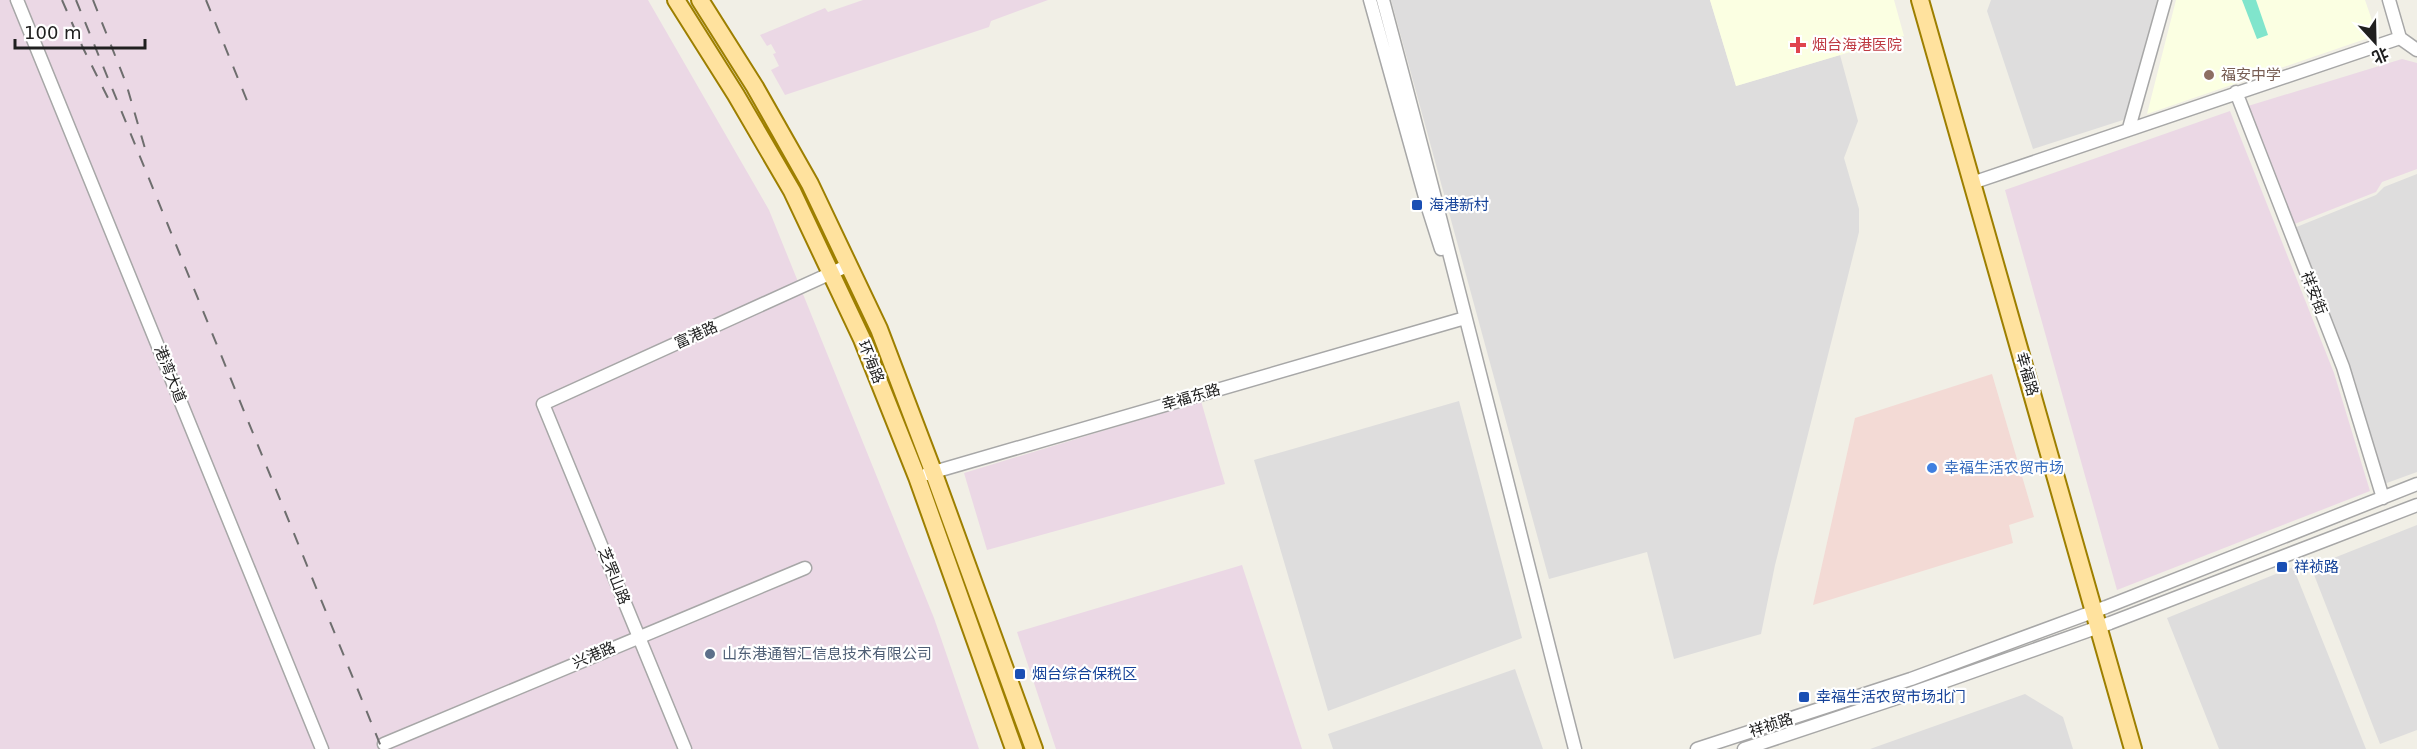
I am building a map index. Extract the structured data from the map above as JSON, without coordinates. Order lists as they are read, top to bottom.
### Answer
{
  "streets": {
    "main road": ["环海路", "幸福路"],
    "street": [
      "祥安街",
      "富港路",
      "港湾大道",
      "幸福东路",
      "芝罘山路",
      "兴港路",
      "祥祯路"
    ]
  },
  "crossings": [
    ["祥安街", "祥祯路"],
    ["富港路", "环海路"],
    ["富港路", "芝罘山路"],
    ["环海路", "幸福东路"],
    ["幸福路", "祥祯路"],
    ["芝罘山路", "兴港路"]
  ],
  "places": {
    "health": ["烟台海港医院"],
    "other": ["福安中学", "幸福生活农贸市场", "山东港通智汇信息技术有限公司"],
    "transit": [
      "海港新村",
      "祥祯路",
      "烟台综合保税区",
      "幸福生活农贸市场北门"
    ]
  },
  "scale_bar": "100 m",
  "north": "bottom"
}
